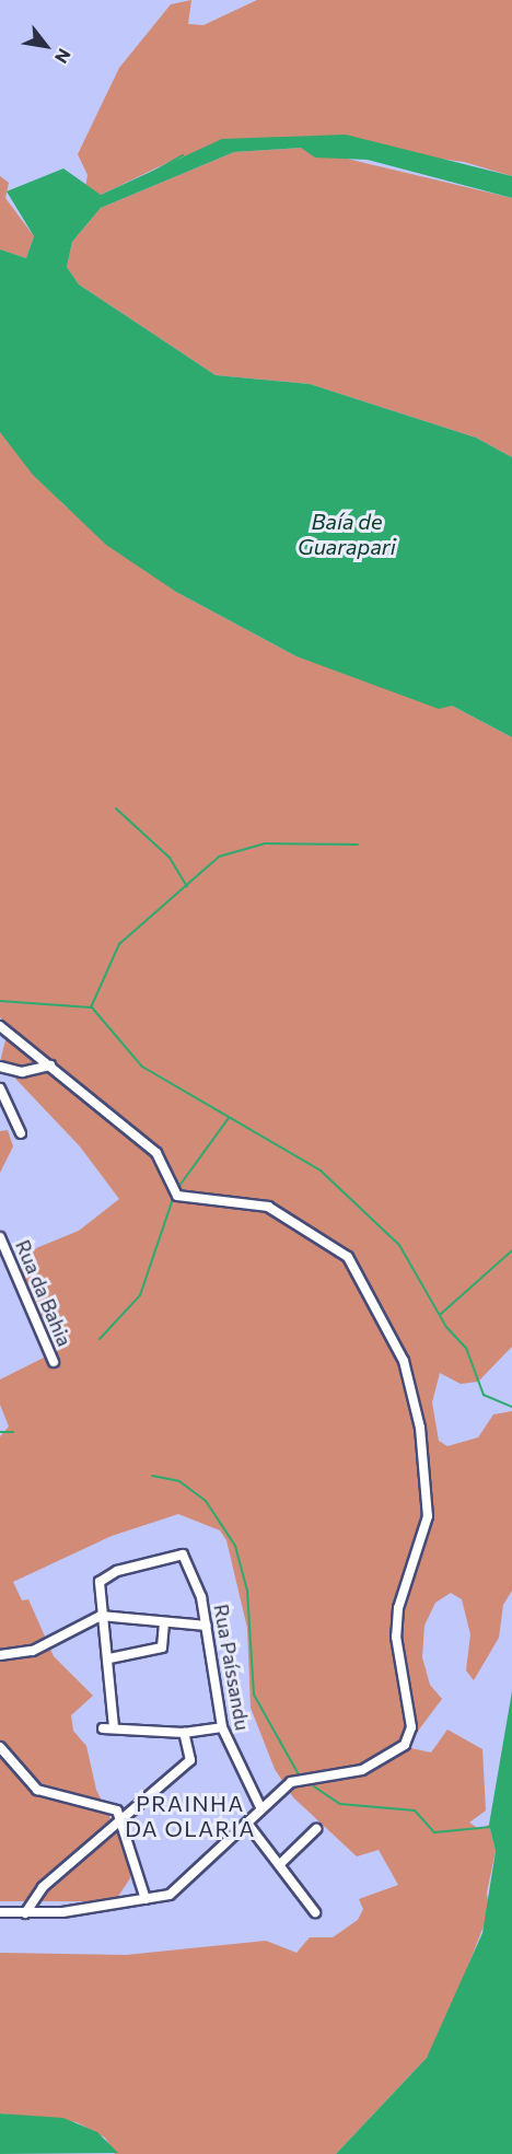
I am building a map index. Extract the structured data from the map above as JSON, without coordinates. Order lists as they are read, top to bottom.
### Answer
{
  "streets": {
    "street": ["Rua da Bahia", "Rua Paíssandu"]
  },
  "districts": ["PRAINHA DA OLARIA"],
  "water": ["Baía de Guarapari"],
  "north": "bottom right"
}
